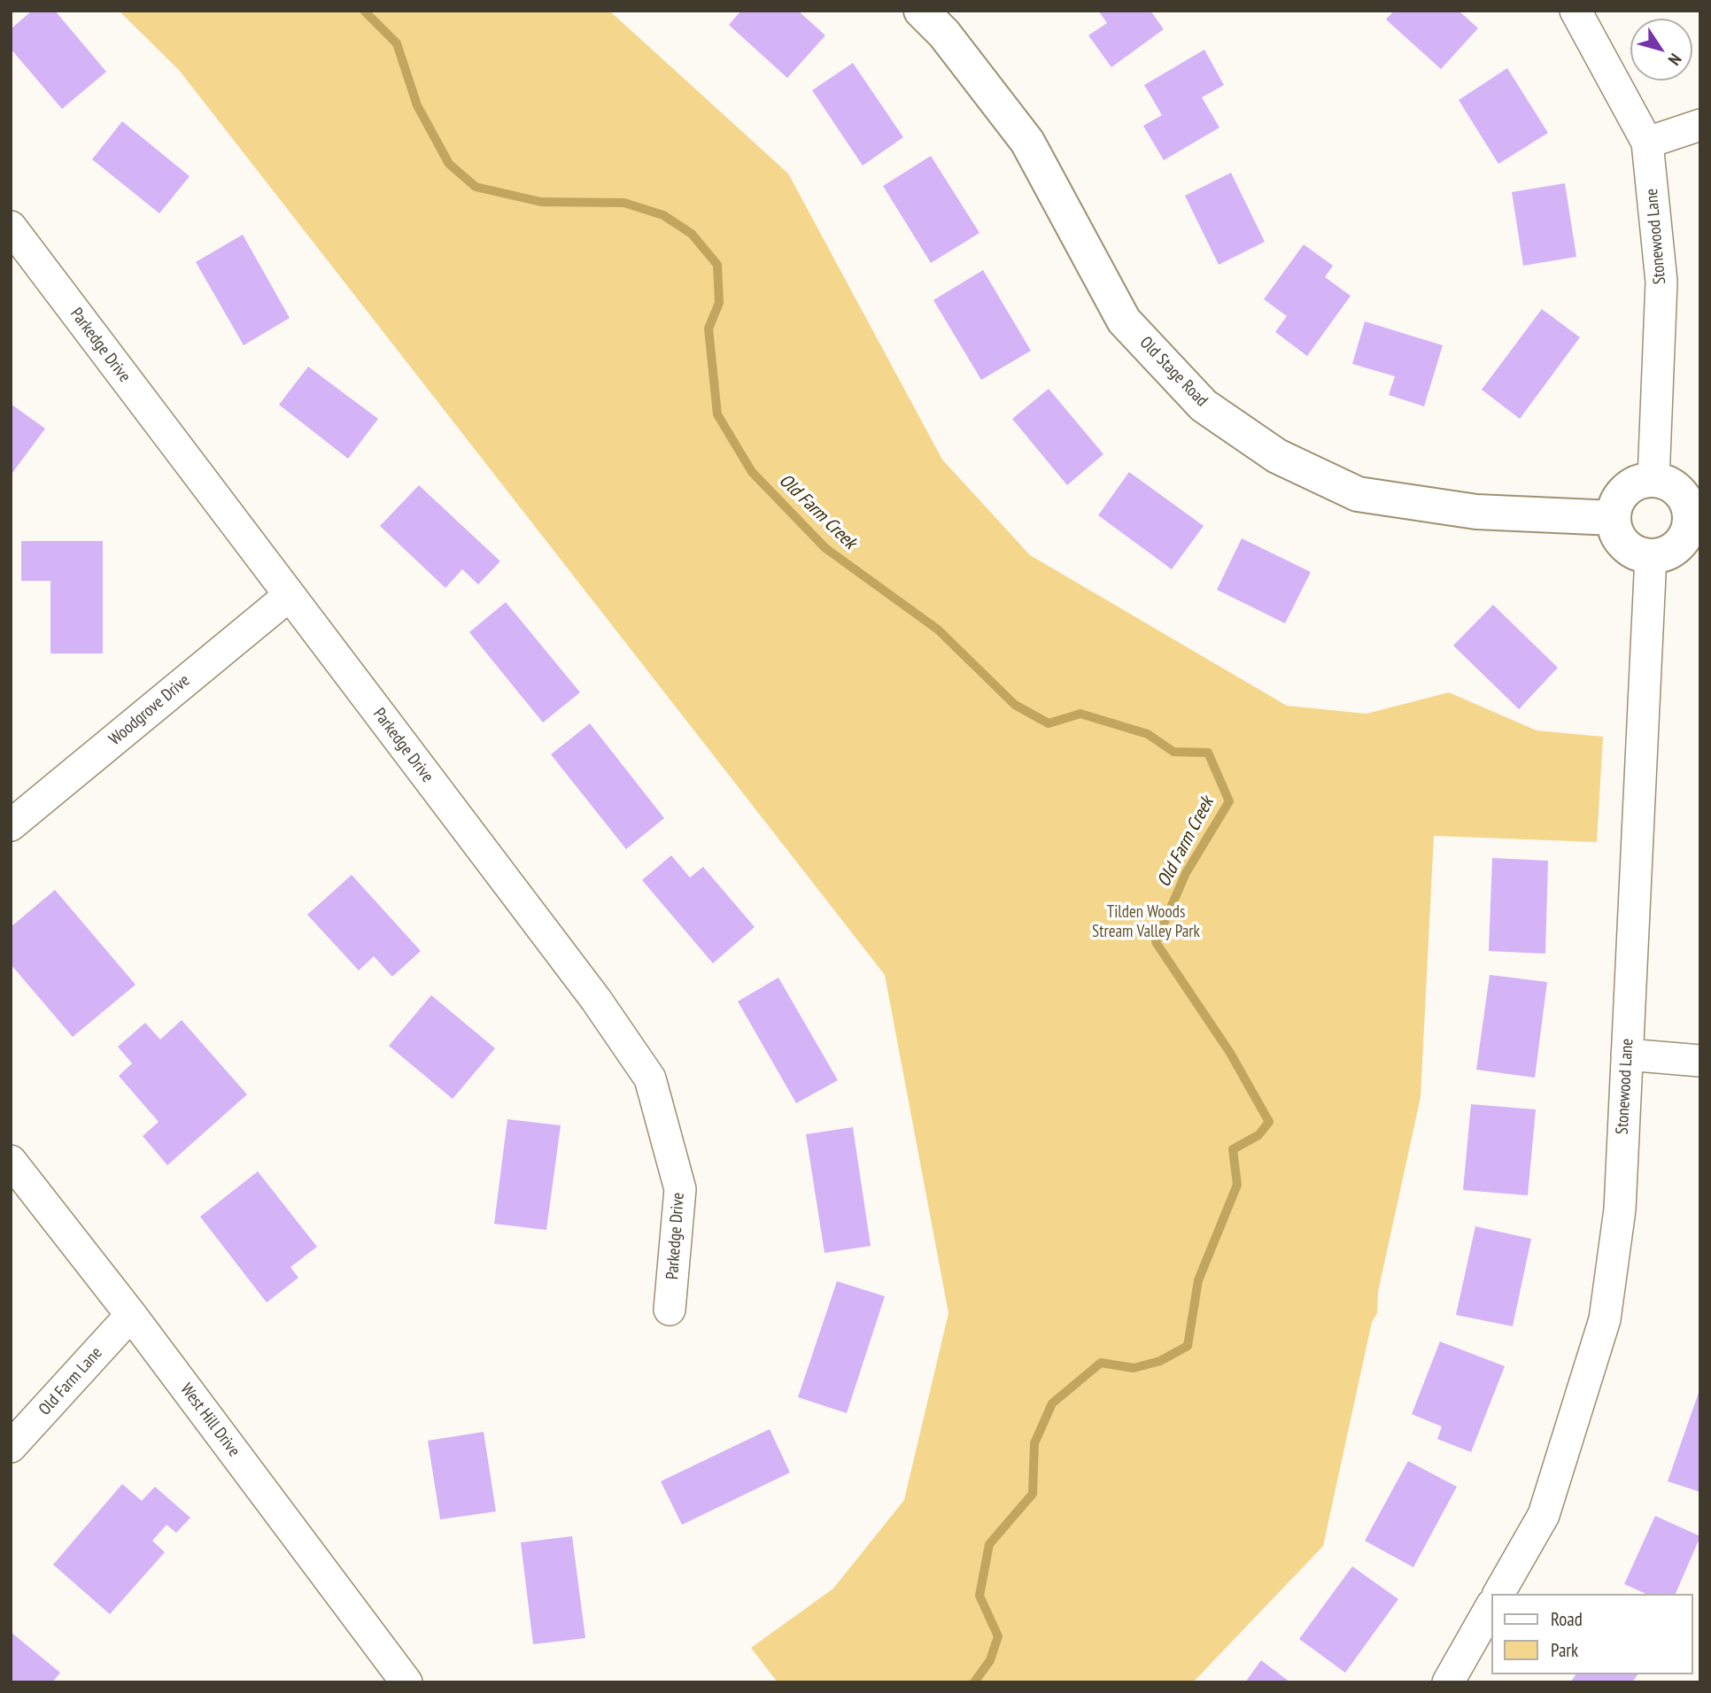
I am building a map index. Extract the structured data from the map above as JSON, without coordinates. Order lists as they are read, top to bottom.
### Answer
{
  "streets": {
    "street": [
      "Stonewood Lane",
      "Parkedge Drive",
      "Old Stage Road",
      "Woodgrove Drive",
      "Old Farm Lane",
      "West Hill Drive"
    ]
  },
  "crossings": [
    ["Stonewood Lane", "Old Stage Road"],
    ["Parkedge Drive", "Woodgrove Drive"],
    ["Old Farm Lane", "West Hill Drive"]
  ],
  "water": ["Old Farm Creek"],
  "parks": ["Tilden Woods Stream Valley Park"],
  "legend": ["Road", "Park"],
  "north": "bottom right"
}
